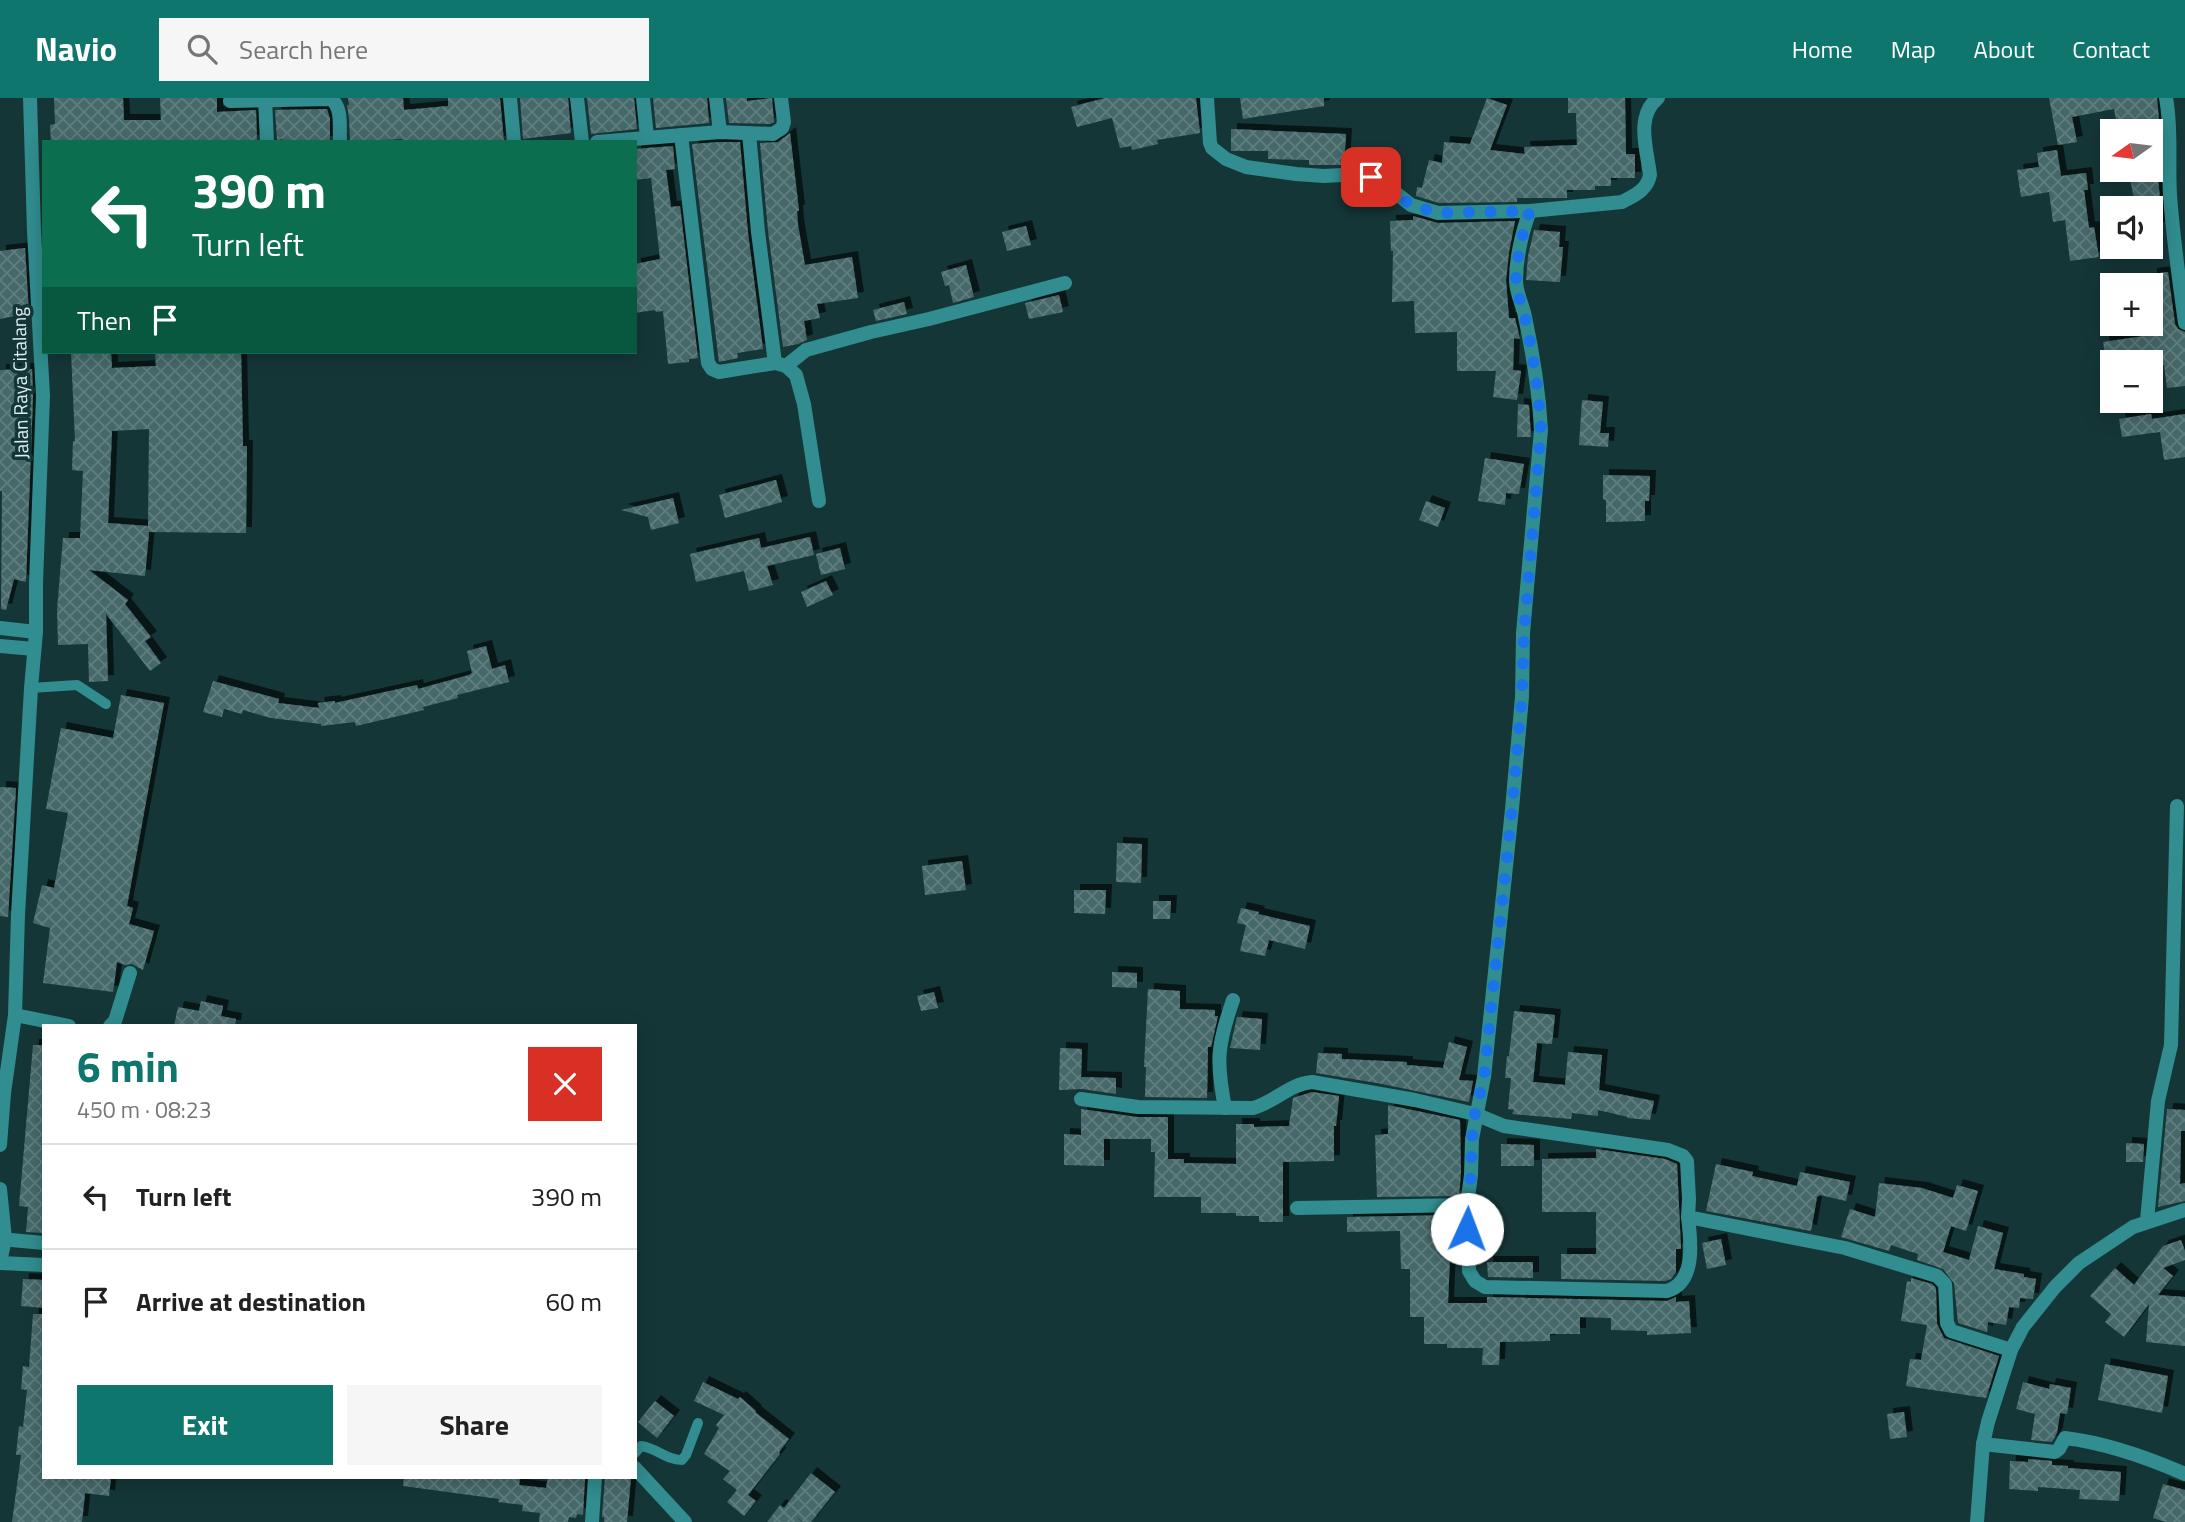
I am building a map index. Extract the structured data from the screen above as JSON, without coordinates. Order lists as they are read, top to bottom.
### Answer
{
  "streets": {
    "street": ["Jalan Raya Citalang"]
  },
  "north": "left",
  "page": {
    "header": "Navio",
    "search": "Search here",
    "nav": [
      "Home",
      "Map",
      "About",
      "Contact"
    ],
    "map_buttons": ["+", "−"],
    "turn": ["390 m", "Turn left"],
    "then": "Then",
    "heading": ["6 min", "450 m · 08:23"],
    "list": [
      {
        "name": "Turn left",
        "value": "390 m"
      },
      {
        "name": "Arrive at destination",
        "value": "60 m"
      }
    ],
    "buttons": ["Exit", "Share"]
  }
}
